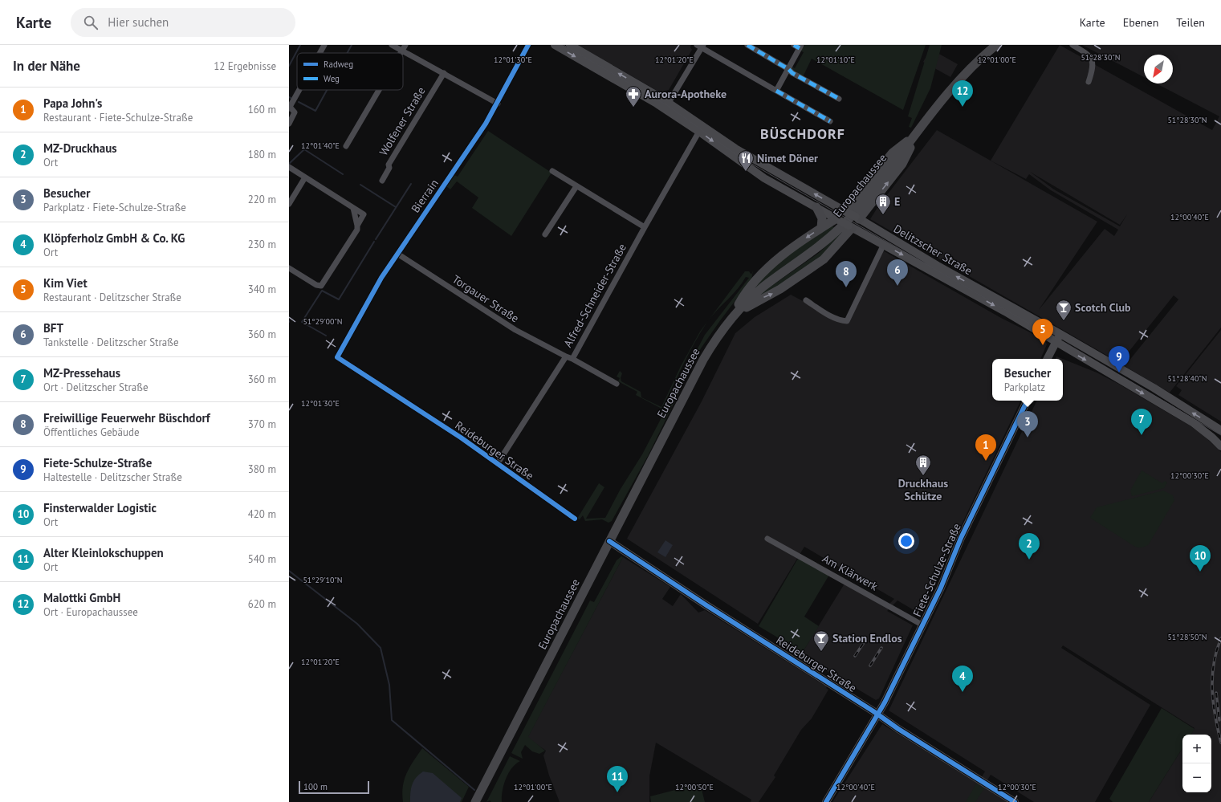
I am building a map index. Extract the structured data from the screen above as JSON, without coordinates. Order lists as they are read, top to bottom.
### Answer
{
  "streets": {
    "main road": [
      "Europachaussee",
      "Delitzscher Straße",
      "Reideburger Straße",
      "Fiete-Schulze-Straße"
    ],
    "street": [
      "Wolfener Straße",
      "Bierrain",
      "Alfred-Schneider-Straße",
      "Torgauer Straße",
      "Am Klärwerk"
    ]
  },
  "crossings": [
    ["Europachaussee", "Reideburger Straße"],
    ["Bierrain", "Torgauer Straße"],
    ["Bierrain", "Reideburger Straße"],
    ["Delitzscher Straße", "Alfred-Schneider-Straße"],
    ["Alfred-Schneider-Straße", "Torgauer Straße"],
    ["Alfred-Schneider-Straße", "Reideburger Straße"],
    ["Reideburger Straße", "Fiete-Schulze-Straße"],
    ["Fiete-Schulze-Straße", "Am Klärwerk"]
  ],
  "districts": ["BÜSCHDORF"],
  "places": {
    "pharmacy": ["Aurora-Apotheke"],
    "restaurant": ["Nimet Döner"],
    "building": ["E", "Druckhaus Schütze"],
    "bar": ["Scotch Club", "Station Endlos"]
  },
  "legend": ["Radweg", "Weg"],
  "scale_bar": "100 m",
  "north": "bottom left",
  "page": {
    "header": "Karte",
    "search": "Hier suchen",
    "nav": ["Karte", "Ebenen", "Teilen"],
    "heading": ["In der Nähe", "12 Ergebnisse"],
    "pins": [
      "12",
      "6",
      "8",
      "5",
      "9",
      "7",
      "3",
      "1",
      "2",
      "10",
      "4",
      "11"
    ],
    "list": [
      {
        "mark": "1",
        "name": "Papa John's",
        "note": "Restaurant · Fiete-Schulze-Straße",
        "value": "160 m"
      },
      {
        "mark": "2",
        "name": "MZ-Druckhaus",
        "note": "Ort",
        "value": "180 m"
      },
      {
        "mark": "3",
        "name": "Besucher",
        "note": "Parkplatz · Fiete-Schulze-Straße",
        "value": "220 m"
      },
      {
        "mark": "4",
        "name": "Klöpferholz GmbH & Co. KG",
        "note": "Ort",
        "value": "230 m"
      },
      {
        "mark": "5",
        "name": "Kim Viet",
        "note": "Restaurant · Delitzscher Straße",
        "value": "340 m"
      },
      {
        "mark": "6",
        "name": "BFT",
        "note": "Tankstelle · Delitzscher Straße",
        "value": "360 m"
      },
      {
        "mark": "7",
        "name": "MZ-Pressehaus",
        "note": "Ort · Delitzscher Straße",
        "value": "360 m"
      },
      {
        "mark": "8",
        "name": "Freiwillige Feuerwehr Büschdorf",
        "note": "Öffentliches Gebäude",
        "value": "370 m"
      },
      {
        "mark": "9",
        "name": "Fiete-Schulze-Straße",
        "note": "Haltestelle · Delitzscher Straße",
        "value": "380 m"
      },
      {
        "mark": "10",
        "name": "Finsterwalder Logistic",
        "note": "Ort",
        "value": "420 m"
      },
      {
        "mark": "11",
        "name": "Alter Kleinlokschuppen",
        "note": "Ort",
        "value": "540 m"
      },
      {
        "mark": "12",
        "name": "Malottki GmbH",
        "note": "Ort · Europachaussee",
        "value": "620 m"
      }
    ],
    "popup": ["Besucher", "Parkplatz"],
    "map_buttons": ["+", "−"],
    "scale": "100 m"
  },
  "coordinates": [
    "51°28'30\"N",
    "12°01'30\"E",
    "12°01'20\"E",
    "12°01'10\"E",
    "12°01'00\"E",
    "12°01'40\"E",
    "12°00'40\"E",
    "51°29'00\"N",
    "51°28'40\"N",
    "12°00'30\"E",
    "51°29'10\"N",
    "51°28'50\"N",
    "12°00'50\"E"
  ]
}
